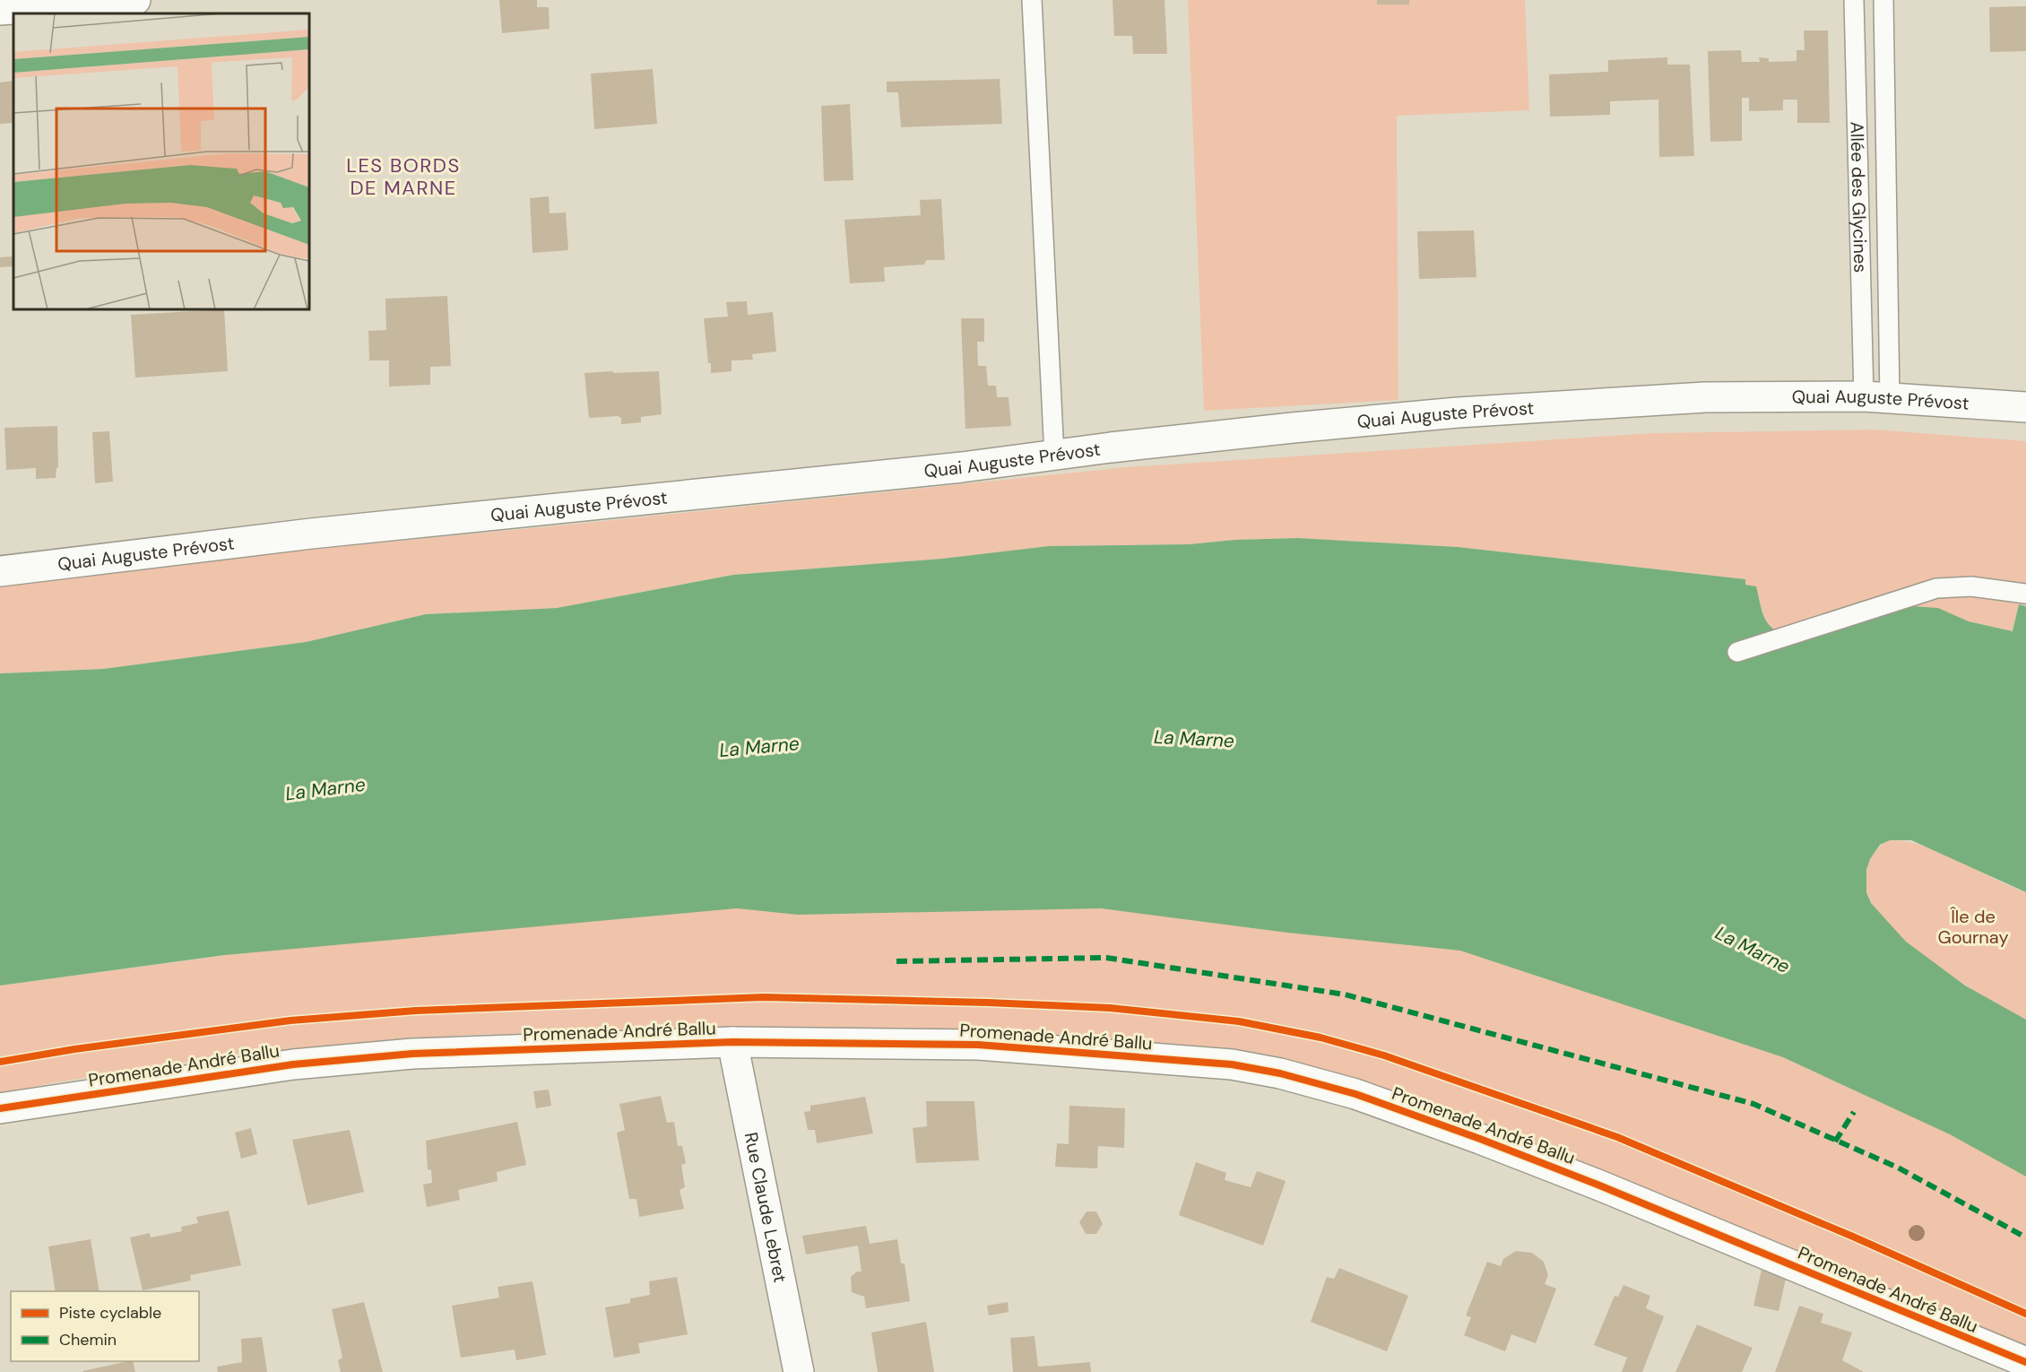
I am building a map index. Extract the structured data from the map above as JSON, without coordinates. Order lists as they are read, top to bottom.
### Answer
{
  "streets": {
    "street": ["Quai Auguste Prévost", "Promenade André Ballu", "Rue Claude Lebret"],
    "lane": ["Allée des Glycines"]
  },
  "crossings": [
    ["Allée des Glycines", "Quai Auguste Prévost"],
    ["Promenade André Ballu", "Rue Claude Lebret"]
  ],
  "districts": ["LES BORDS DE MARNE"],
  "water": ["La Marne"],
  "parks": ["Île de Gournay"],
  "legend": ["Piste cyclable", "Chemin"]
}
